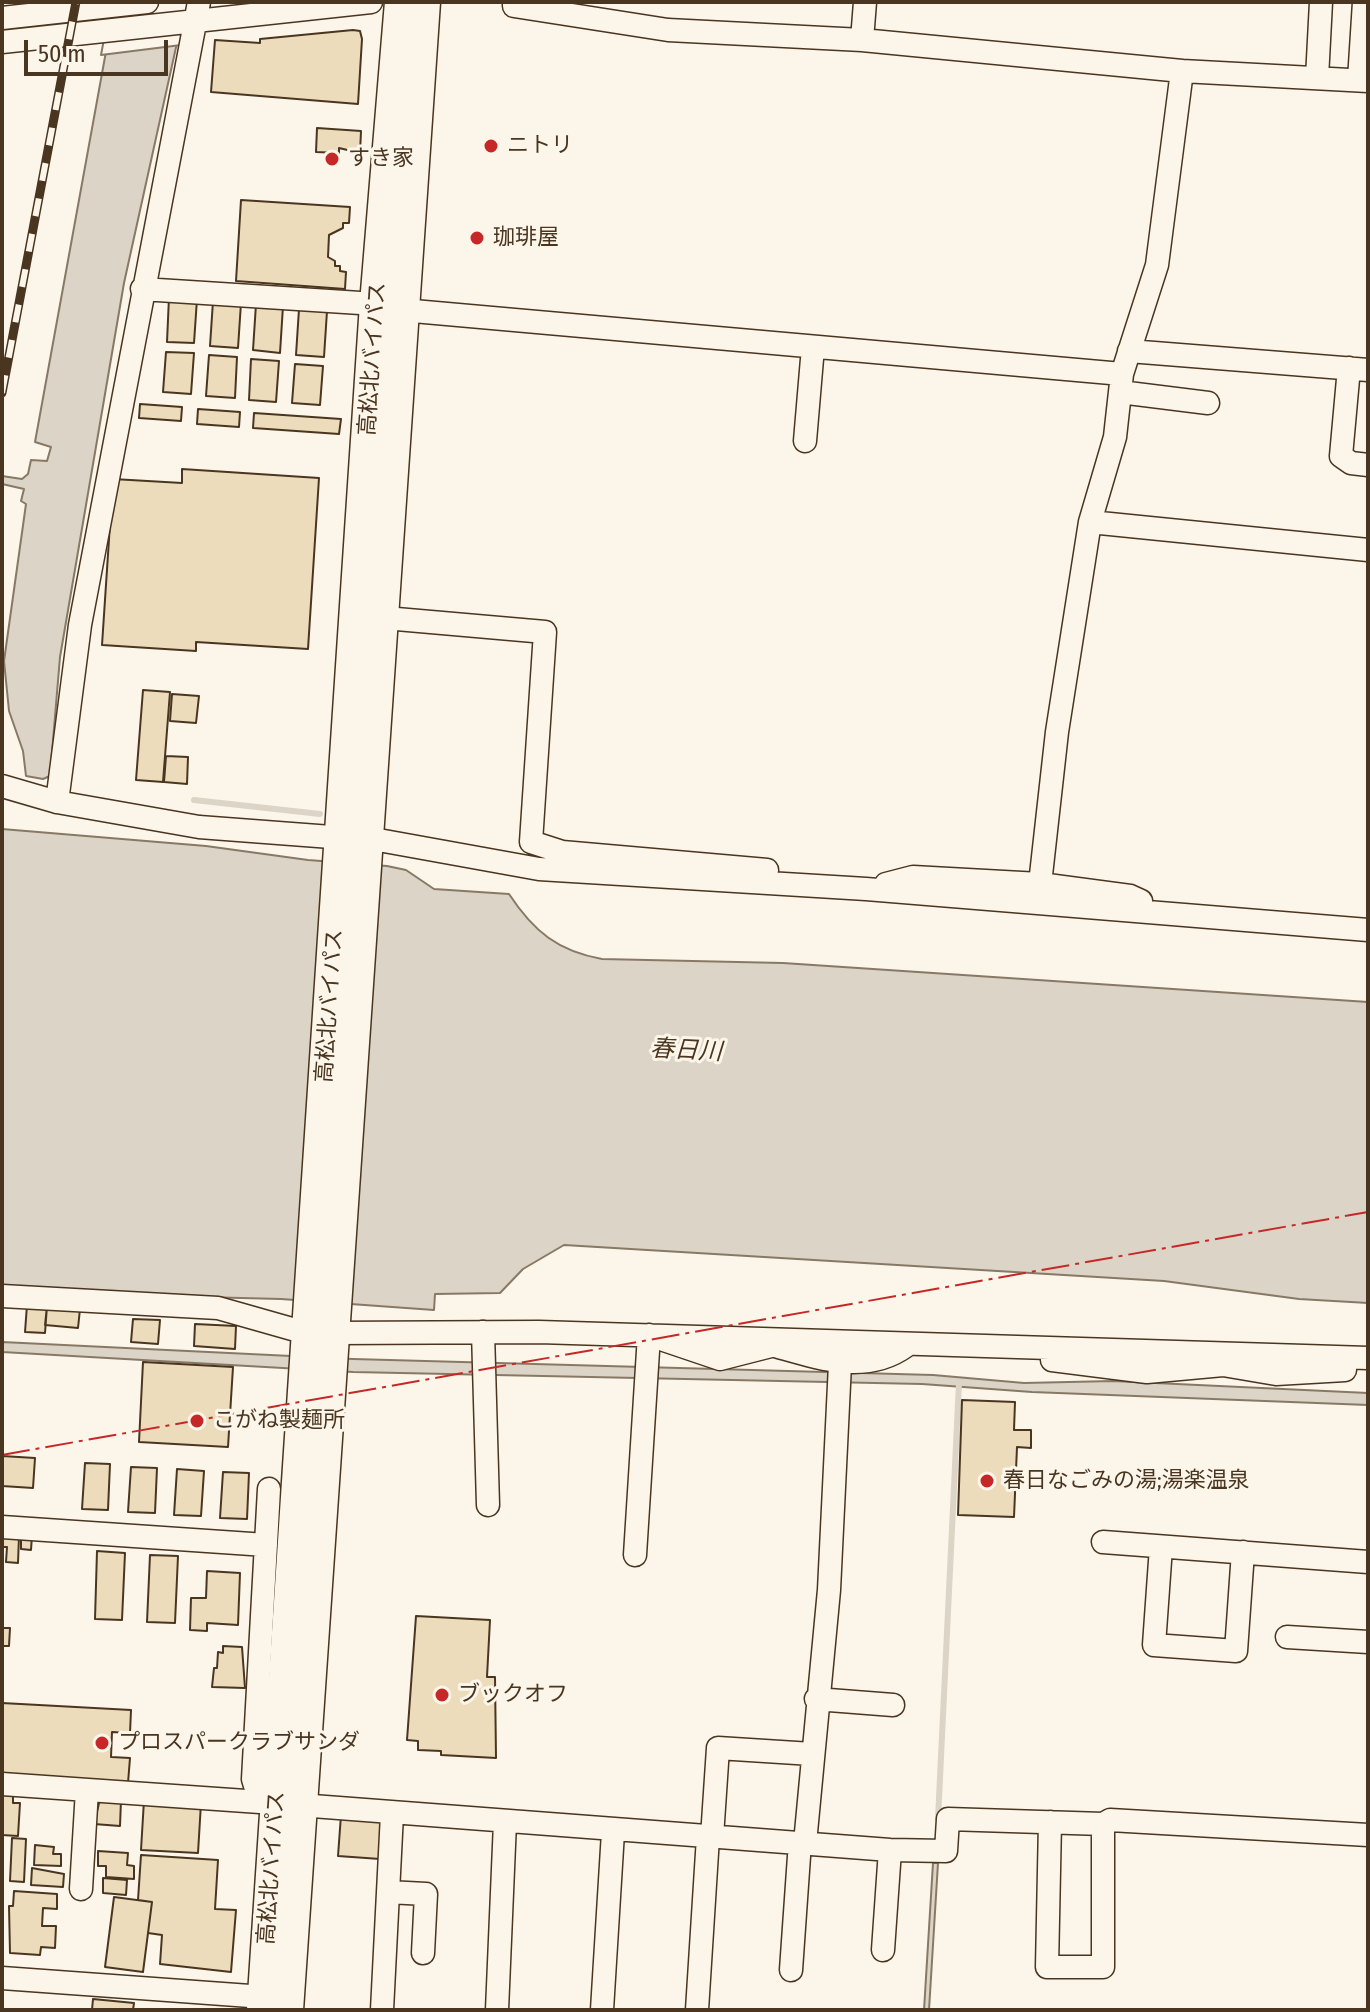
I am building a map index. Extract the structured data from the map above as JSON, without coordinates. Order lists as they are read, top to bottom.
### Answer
{
  "streets": {
    "highway": ["高松北バイパス"]
  },
  "water": ["春日川"],
  "places": [
    "ニトリ",
    "すき家",
    "珈琲屋",
    "こがね製麺所",
    "春日なごみの湯;湯楽温泉",
    "ブックオフ",
    "プロスパークラブサンダ"
  ],
  "scale_bar": "50 m"
}
